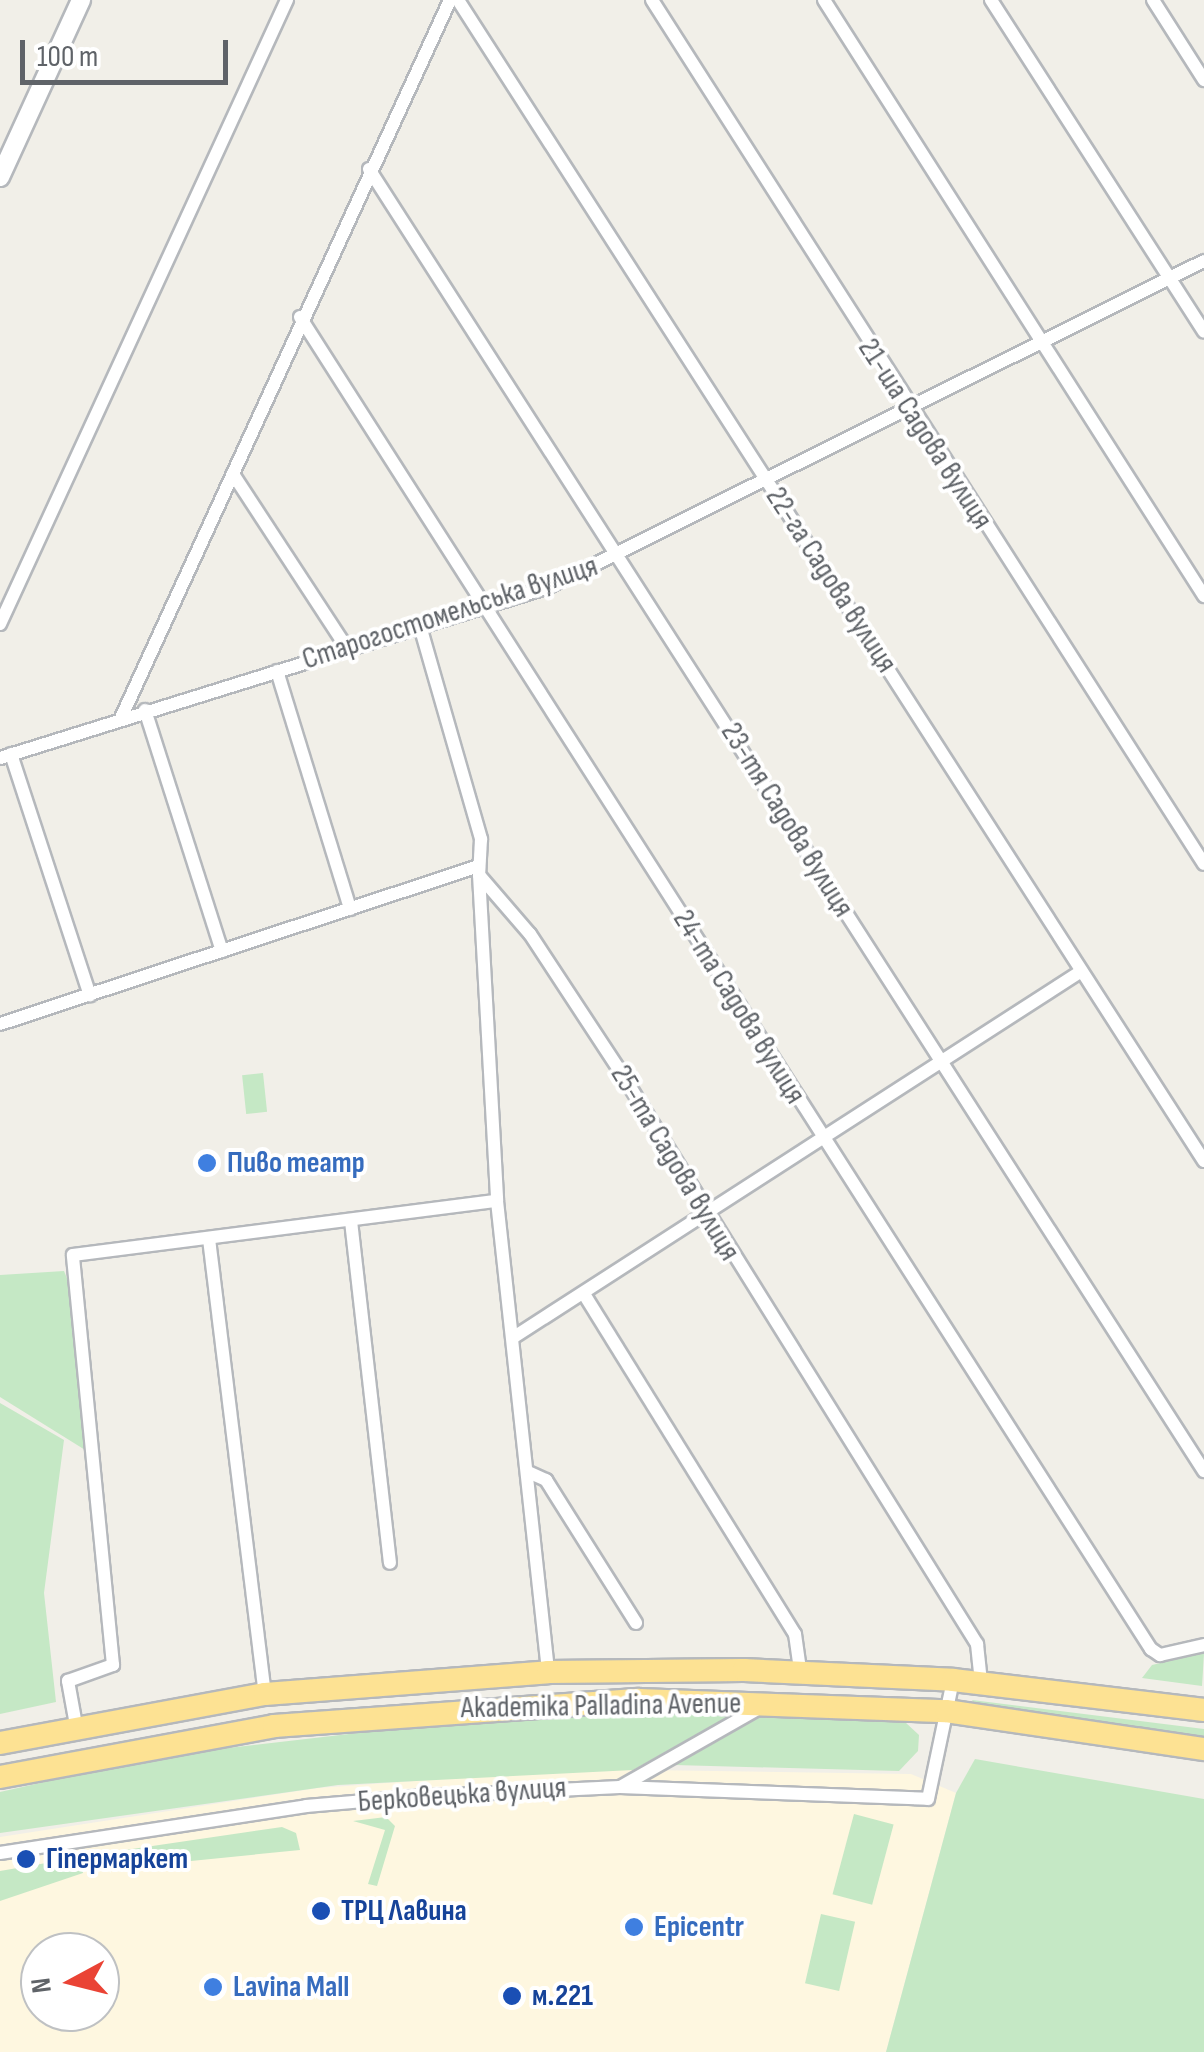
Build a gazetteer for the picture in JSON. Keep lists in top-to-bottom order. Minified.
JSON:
{"streets":{"highway":["Akademika Palladina Avenue"],"street":["21-ша Садова вулиця","22-га Садова вулиця","Старогостомельська вулиця","23-тя Садова вулиця","24-та Садова вулиця","25-та Садова вулиця","Берковецька вулиця"]},"crossings":[["21-ша Садова вулиця","Старогостомельська вулиця"],["22-га Садова вулиця","Старогостомельська вулиця"],["Старогостомельська вулиця","23-тя Садова вулиця"],["Старогостомельська вулиця","24-та Садова вулиця"],["25-та Садова вулиця","Akademika Palladina Avenue"],["Akademika Palladina Avenue","Берковецька вулиця"]],"places":["Пиво театр","Гіпермаркет","ТРЦ Лавина","Epicentr","Lavina Mall","м.221"],"scale_bar":"100 m","north":"left"}
